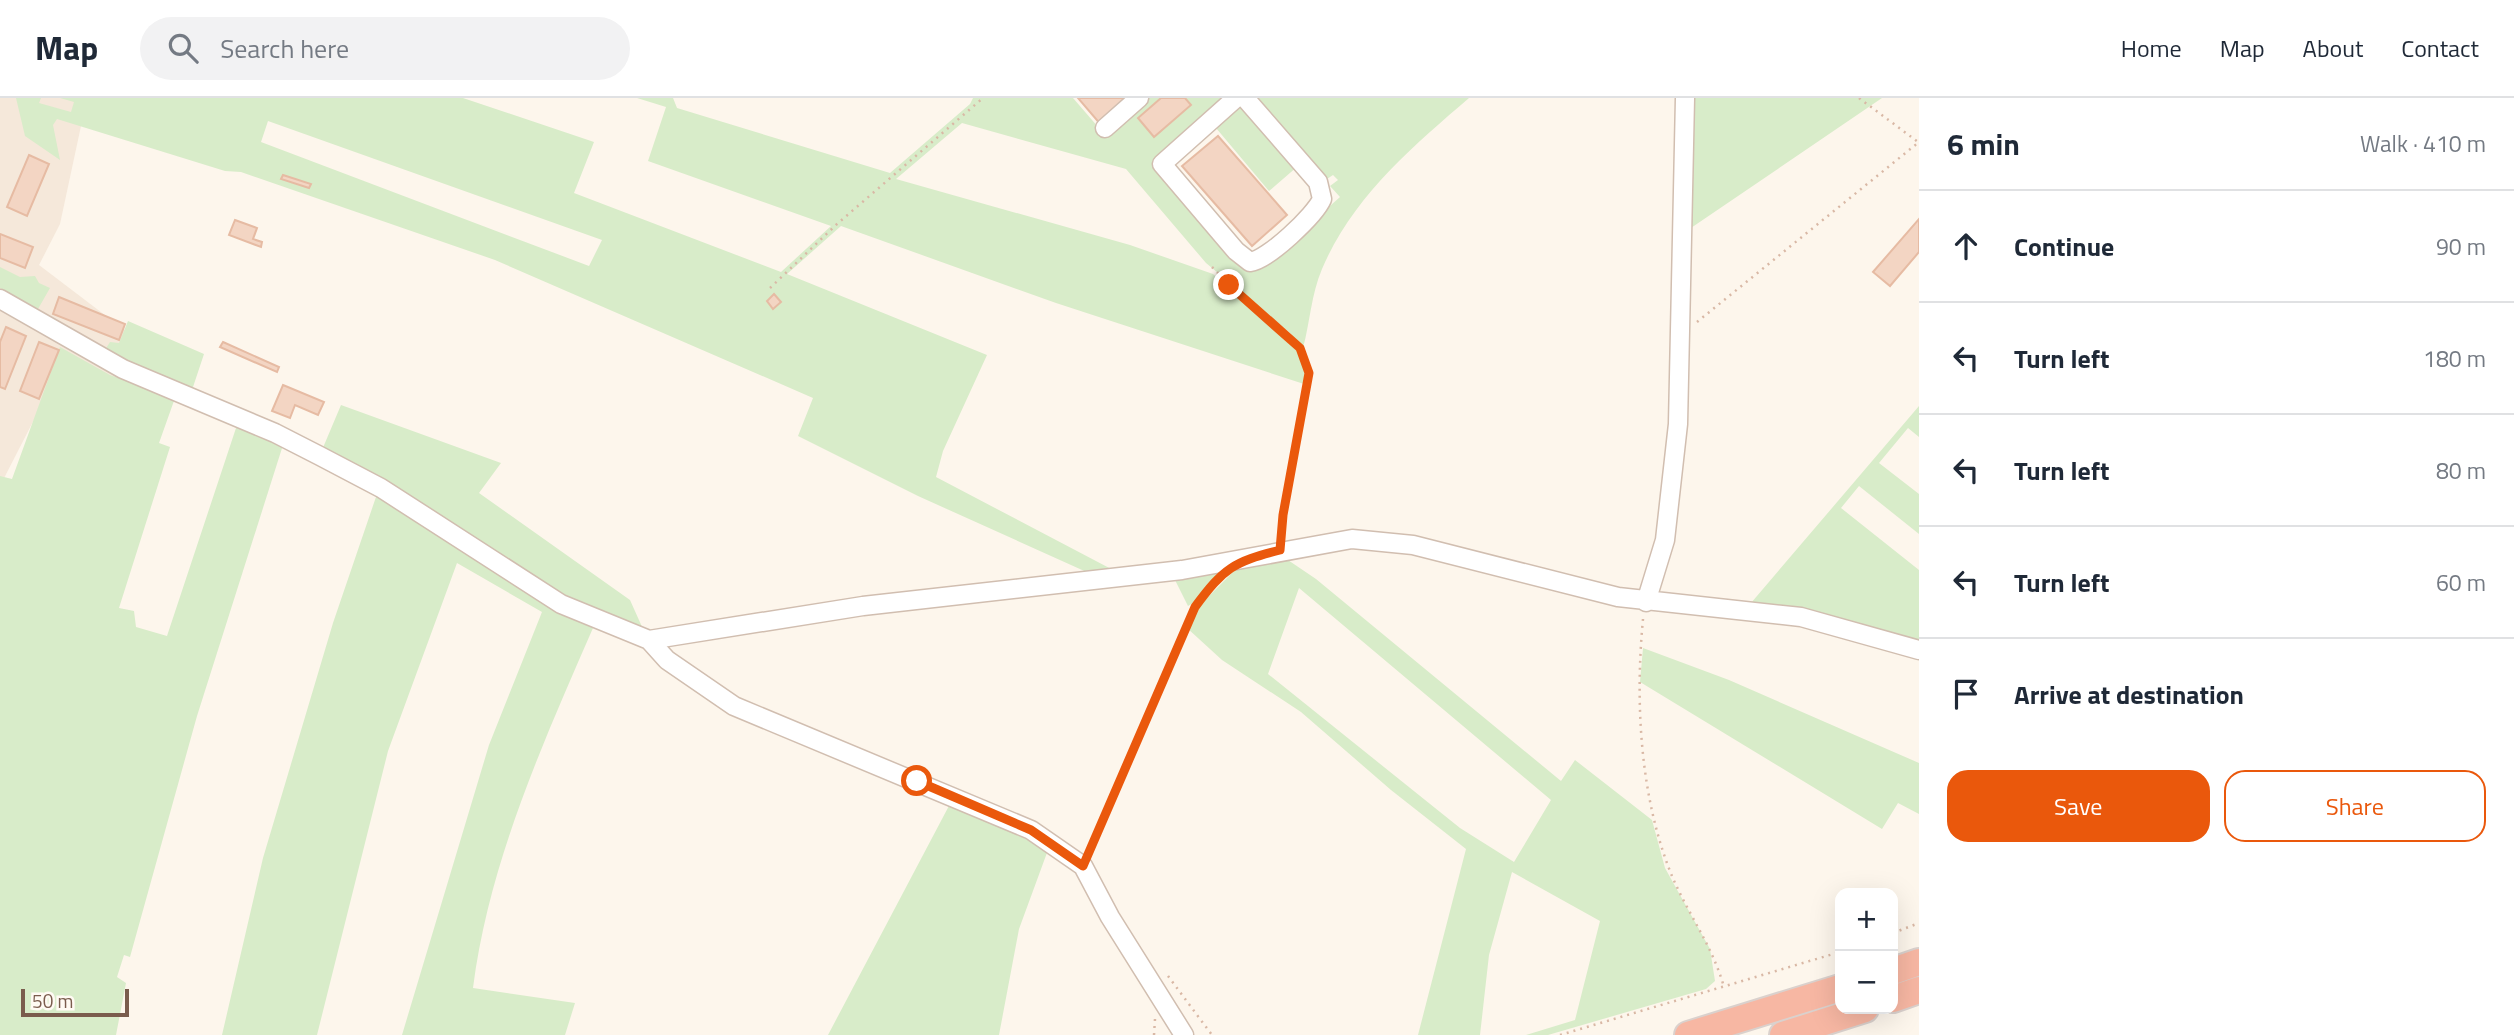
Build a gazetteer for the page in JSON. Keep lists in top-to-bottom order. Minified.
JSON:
{"scale_bar":"50 m","page":{"header":"Map","search":"Search here","nav":["Home","Map","About","Contact"],"heading":["6 min","Walk · 410 m"],"list":[["Continue","90 m"],["Turn left","180 m"],["Turn left","80 m"],["Turn left","60 m"],"Arrive at destination"],"buttons":["Save","Share"],"map_buttons":["+","−"],"scale":"50 m"}}
